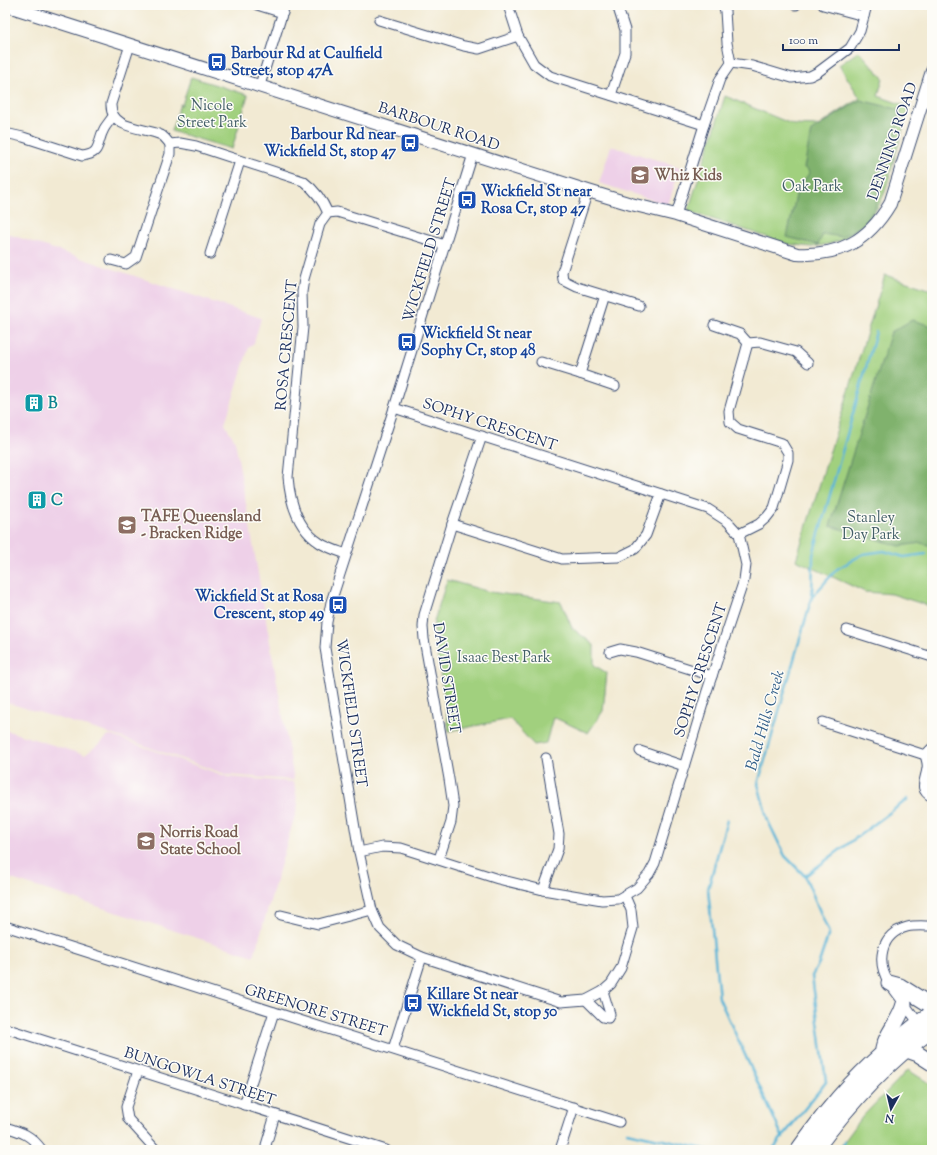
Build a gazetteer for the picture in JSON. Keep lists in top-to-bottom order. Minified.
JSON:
{"streets":{"street":["BARBOUR ROAD","DENNING ROAD","WICKFIELD STREET","ROSA CRESCENT","SOPHY CRESCENT","DAVID STREET","GREENORE STREET","BUNGOWLA STREET"]},"crossings":[["BARBOUR ROAD","DENNING ROAD"],["BARBOUR ROAD","WICKFIELD STREET"],["WICKFIELD STREET","ROSA CRESCENT"],["WICKFIELD STREET","SOPHY CRESCENT"],["SOPHY CRESCENT","DAVID STREET"]],"water":["Bald Hills Creek"],"parks":["Nicole Street Park","Oak Park","Stanley Day Park","Isaac Best Park"],"places":{"bus stop":["Barbour Rd at Caulfield Street, stop 47A","Barbour Rd near Wickfield St, stop 47","Wickfield St near Rosa Cr, stop 47","Wickfield St near Sophy Cr, stop 48","Wickfield St at Rosa Crescent, stop 49","Killare St near Wickfield St, stop 50"],"school or university":["Whiz Kids","TAFE Queensland - Bracken Ridge","Norris Road State School"],"building":["B","C"]},"scale_bar":"100 m","north":"bottom"}
